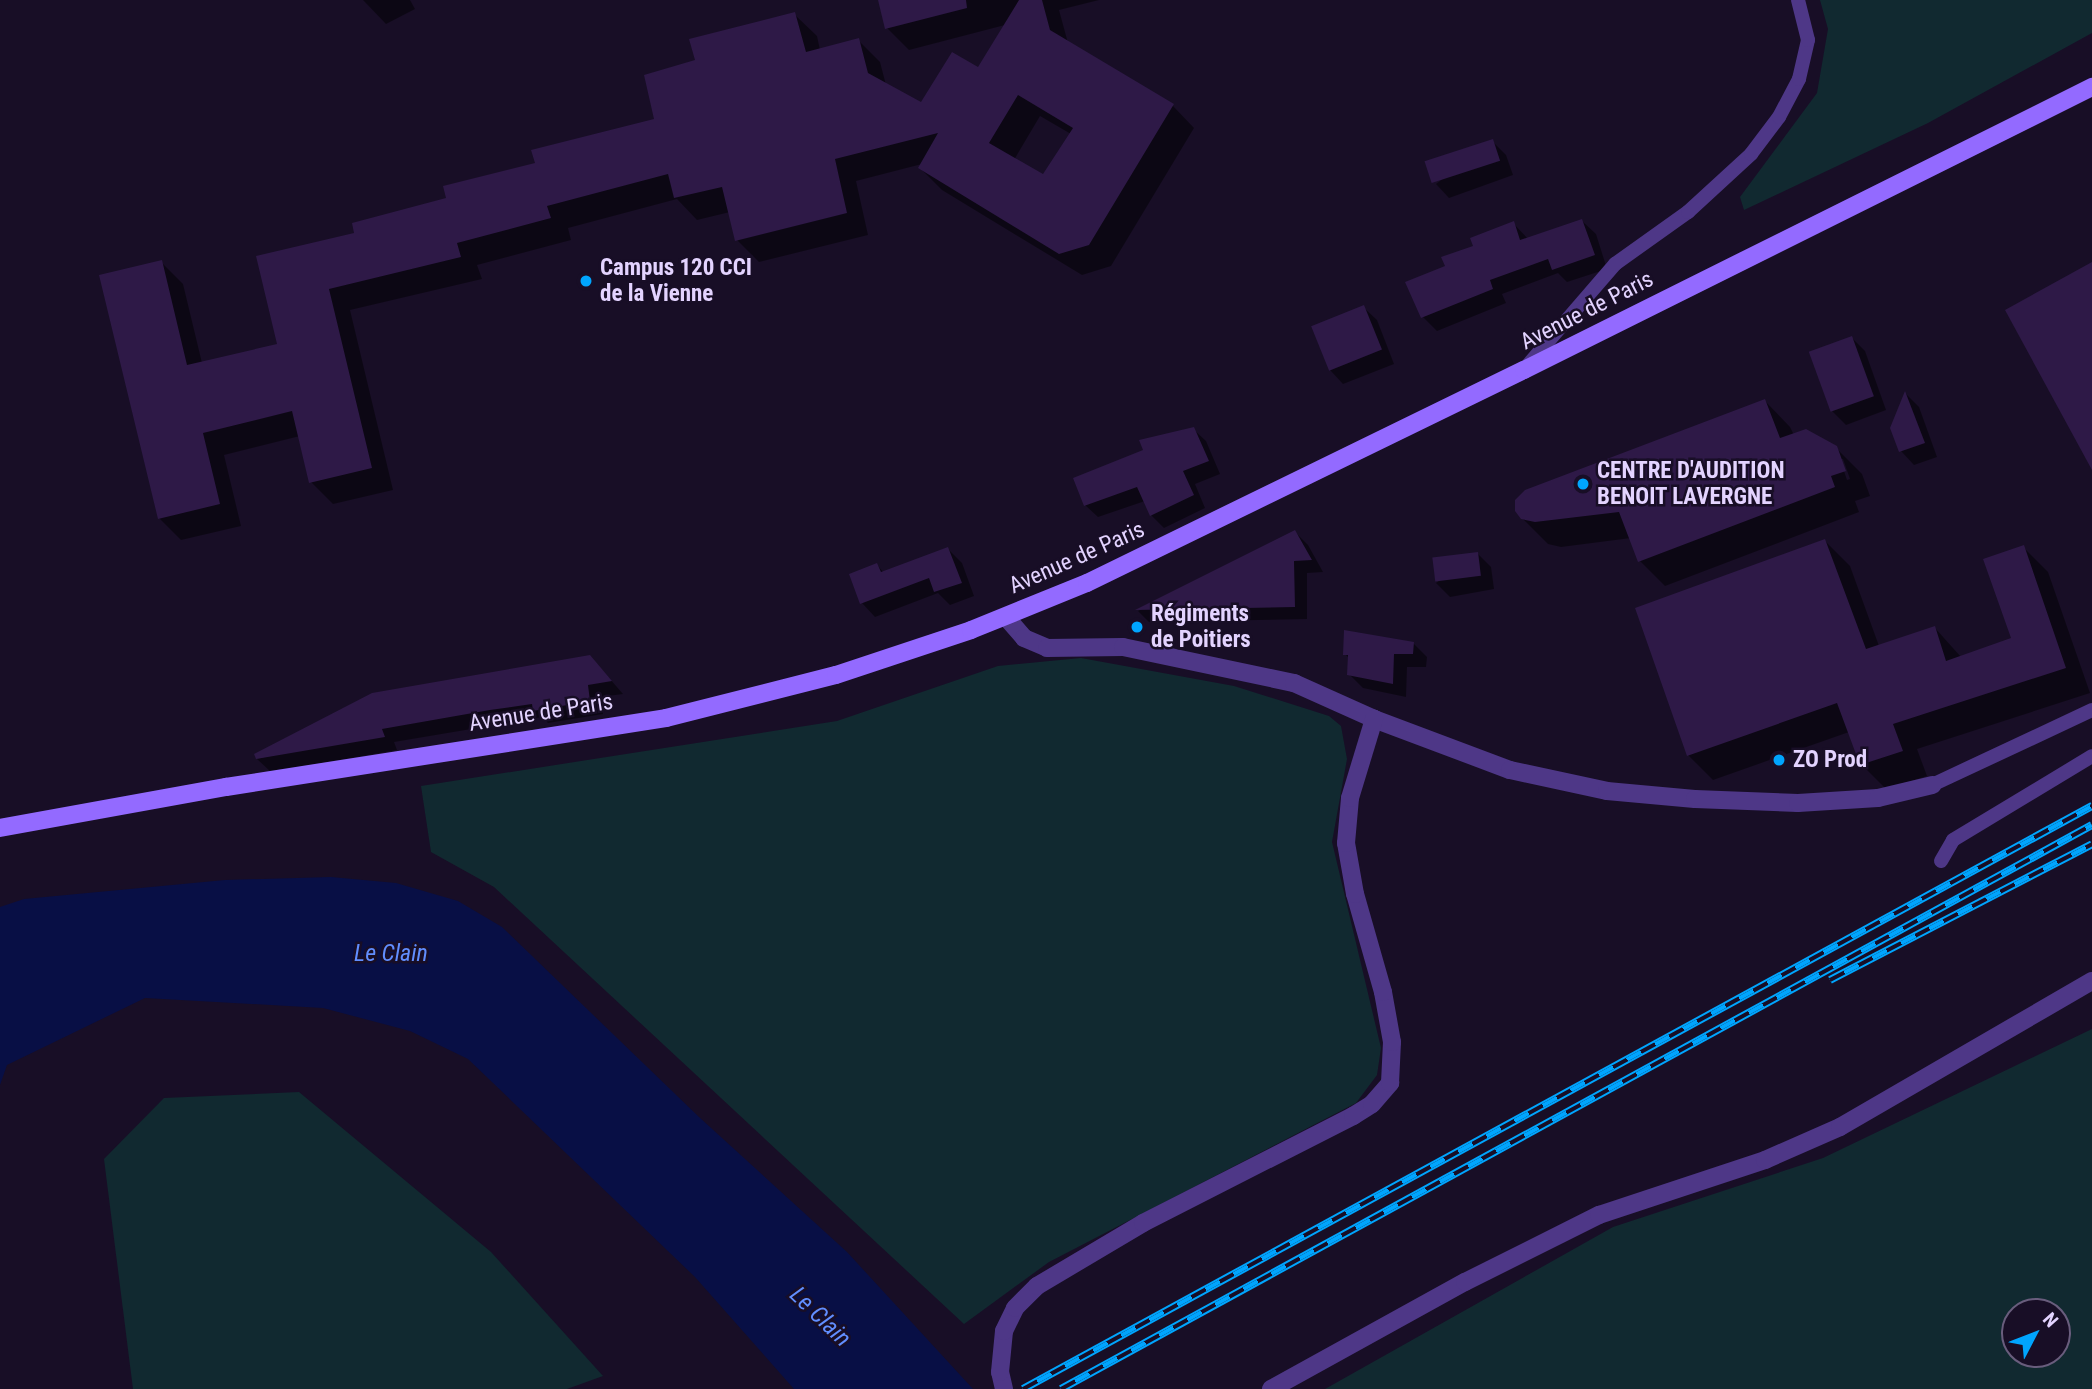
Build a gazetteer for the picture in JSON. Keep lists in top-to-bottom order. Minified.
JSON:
{"streets":{"main road":["Avenue de Paris"]},"water":["Le Clain"],"places":["Campus 120 CCI de la Vienne","CENTRE D'AUDITION BENOIT LAVERGNE","Régiments de Poitiers","ZO Prod"],"north":"top right"}
